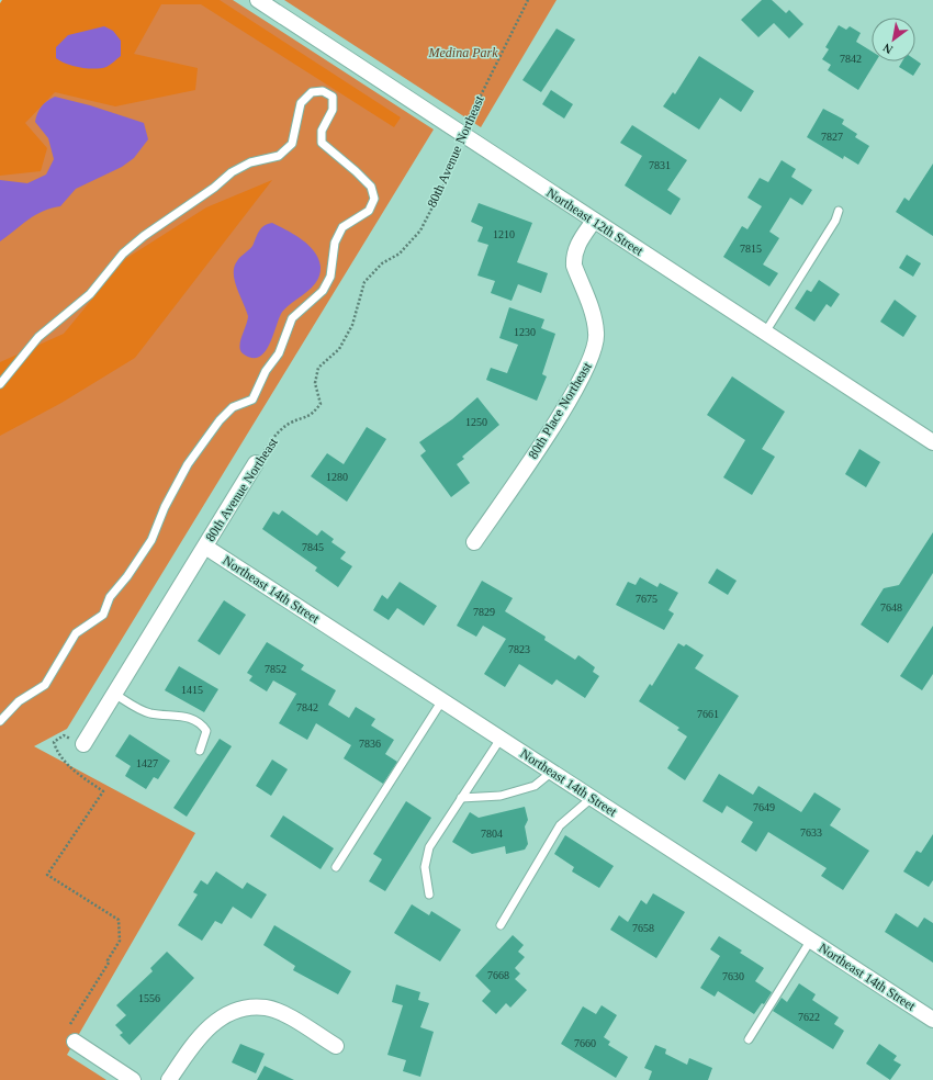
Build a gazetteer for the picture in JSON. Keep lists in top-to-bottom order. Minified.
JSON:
{"streets":{"street":["80th Avenue Northeast","Northeast 12th Street","80th Place Northeast","Northeast 14th Street"]},"crossings":[["80th Avenue Northeast","Northeast 12th Street"],["80th Avenue Northeast","Northeast 14th Street"],["Northeast 12th Street","80th Place Northeast"]],"parks":["Medina Park"],"house_numbers":["7842","7827","7831","1210","7815","1230","1250","1280","7845","7675","7648","7829","7823","7852","1415","7842","7661","7836","1427","7649","7633","7804","7658","7668","7630","1556","7622","7660"],"north":"bottom left"}
